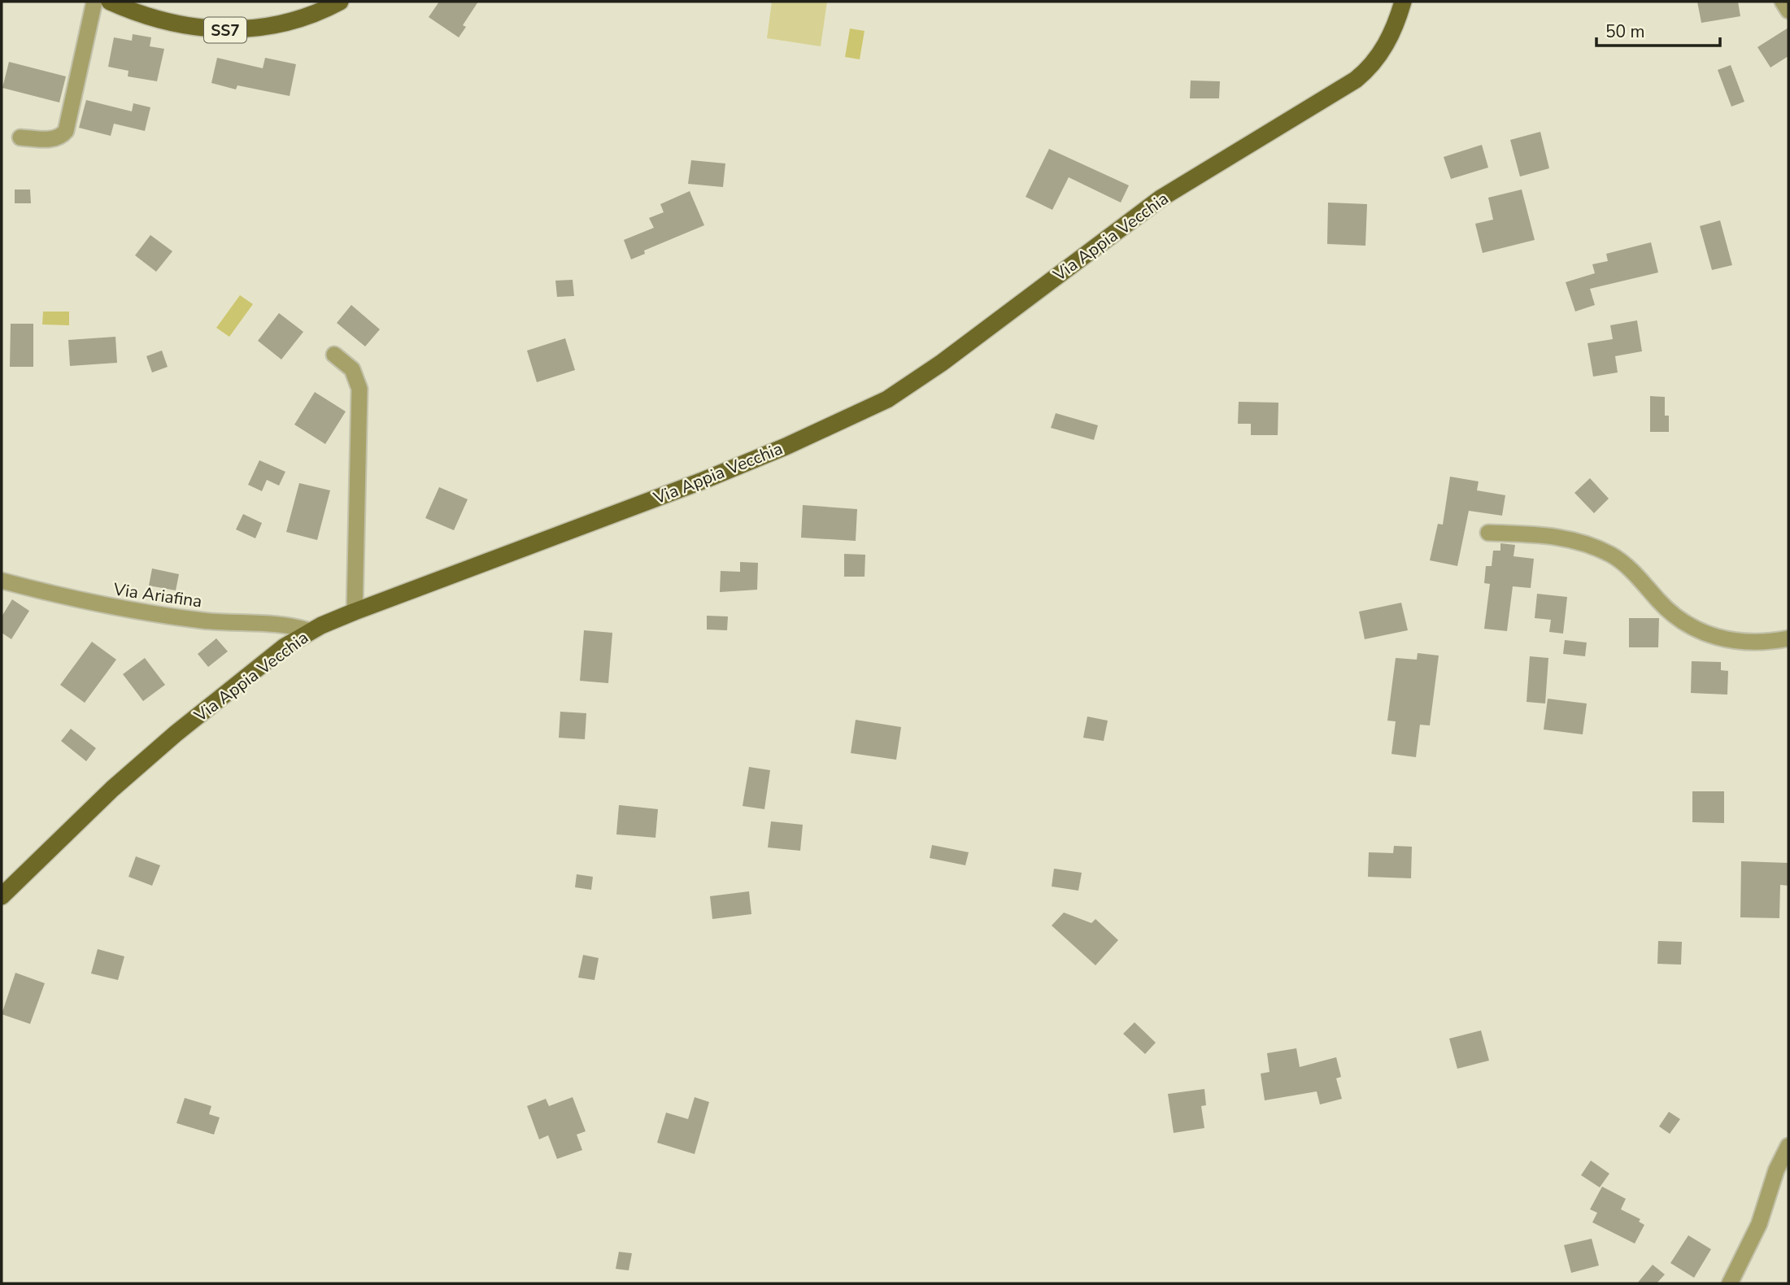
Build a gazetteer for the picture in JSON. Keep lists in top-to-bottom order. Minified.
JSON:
{"streets":{"main road":["SS7","Via Appia Vecchia"],"street":["Via Ariafina"]},"crossings":[["Via Appia Vecchia","Via Ariafina"]],"scale_bar":"50 m"}
